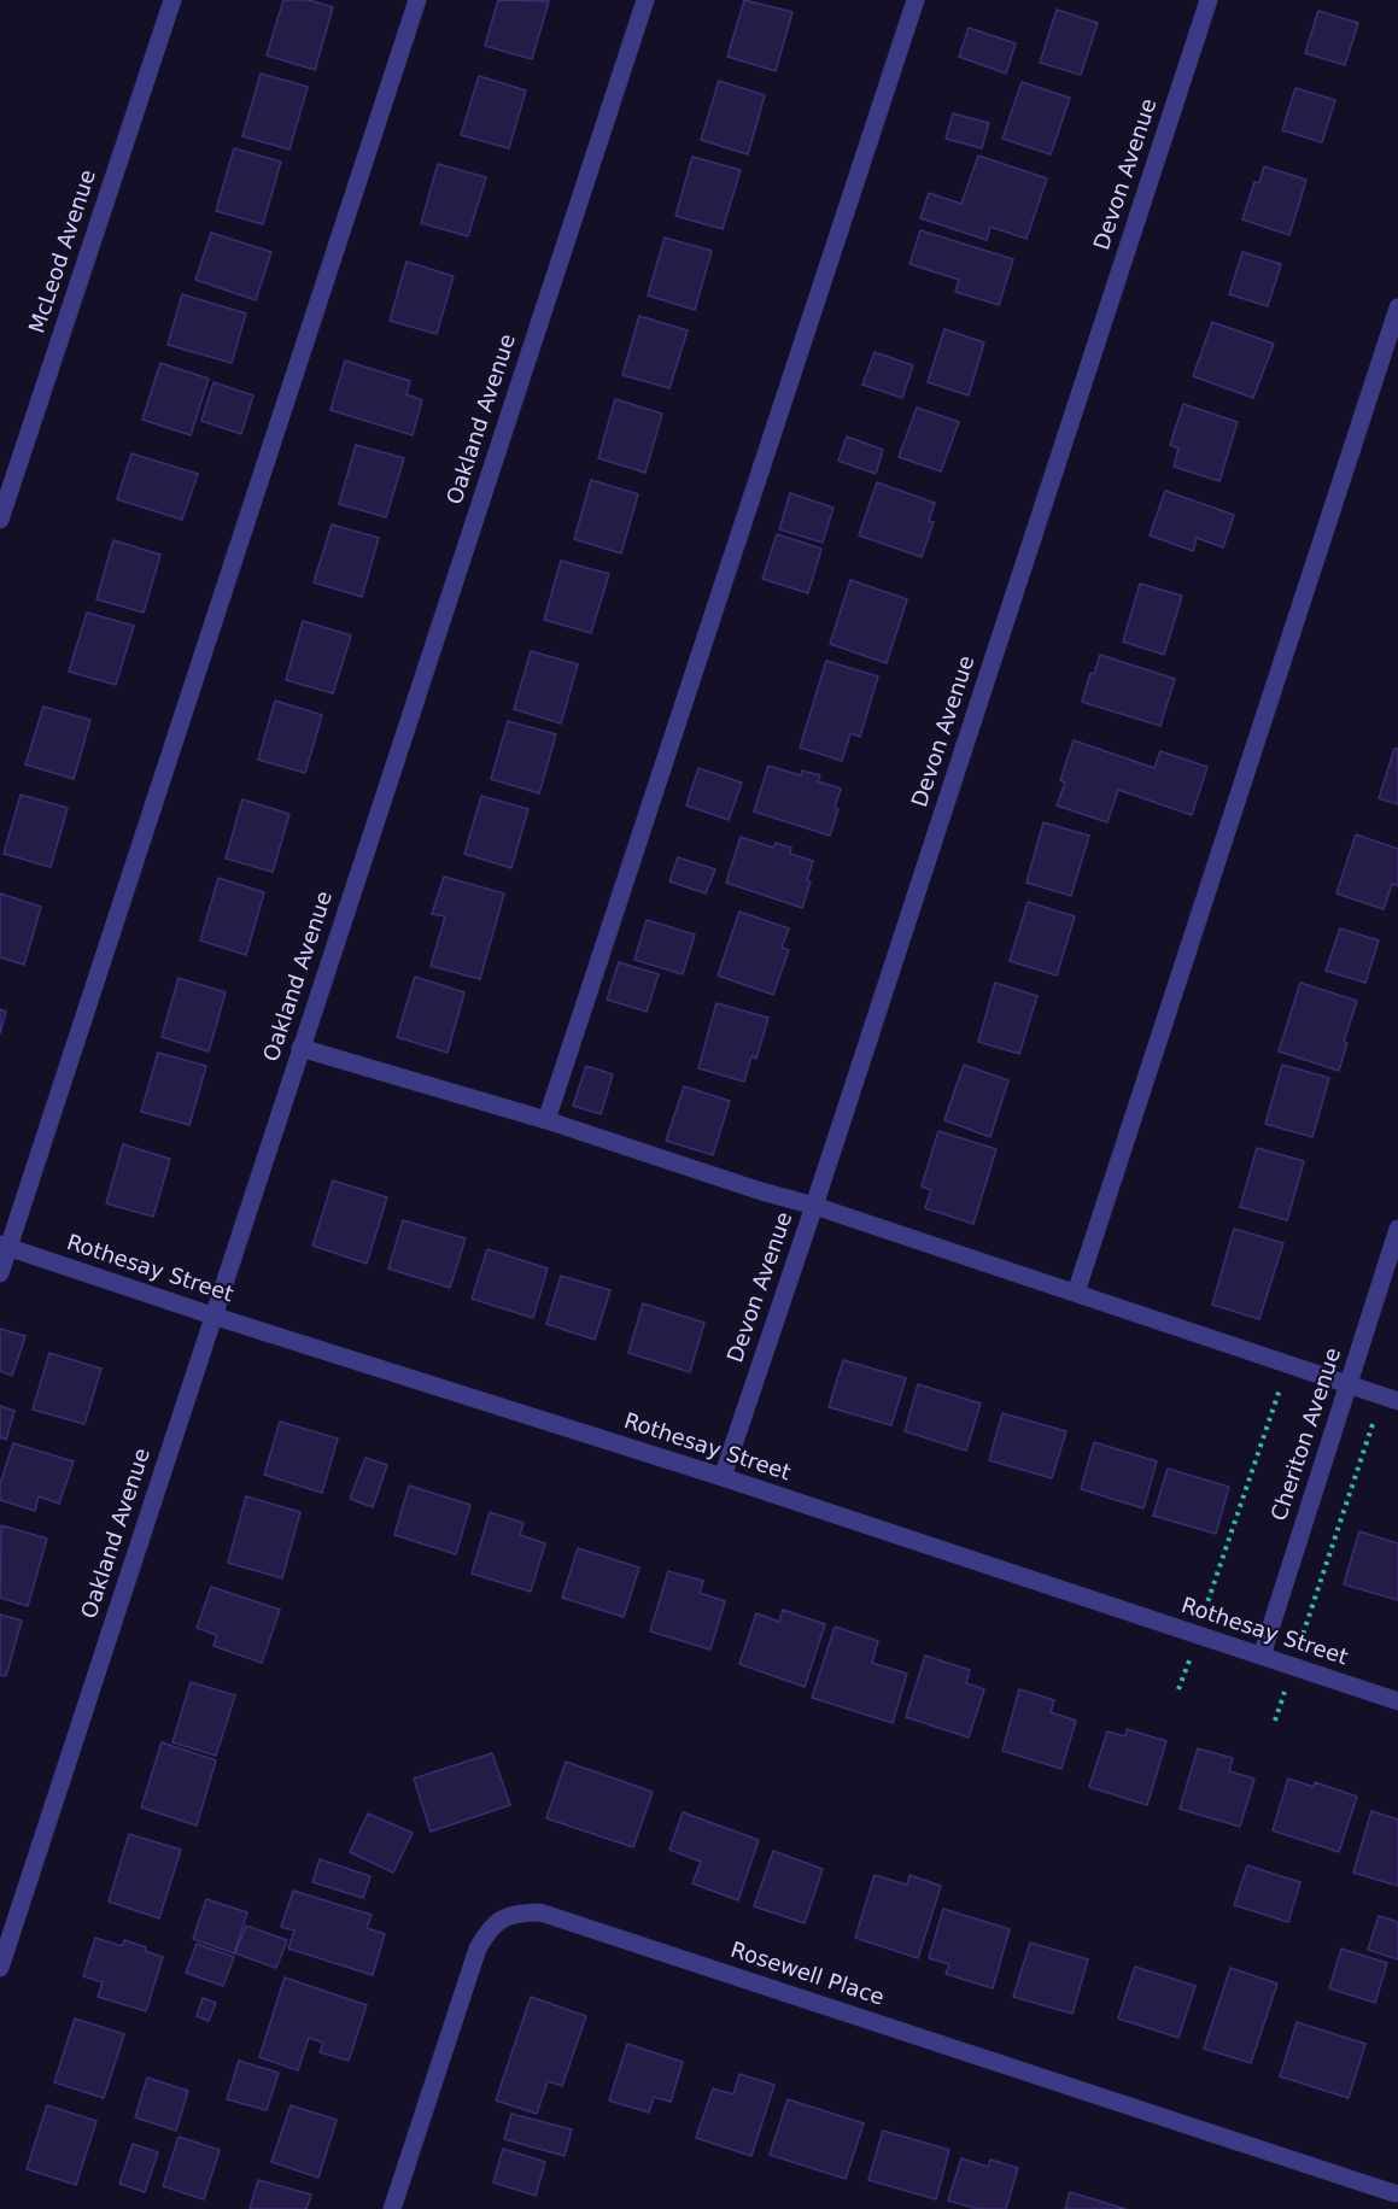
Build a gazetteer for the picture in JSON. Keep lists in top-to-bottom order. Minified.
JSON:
{"streets":{"street":["Devon Avenue","McLeod Avenue","Oakland Avenue","Rothesay Street","Cheriton Avenue","Rosewell Place"]},"crossings":[["Devon Avenue","Rothesay Street"],["Oakland Avenue","Rothesay Street"],["Rothesay Street","Cheriton Avenue"]]}
